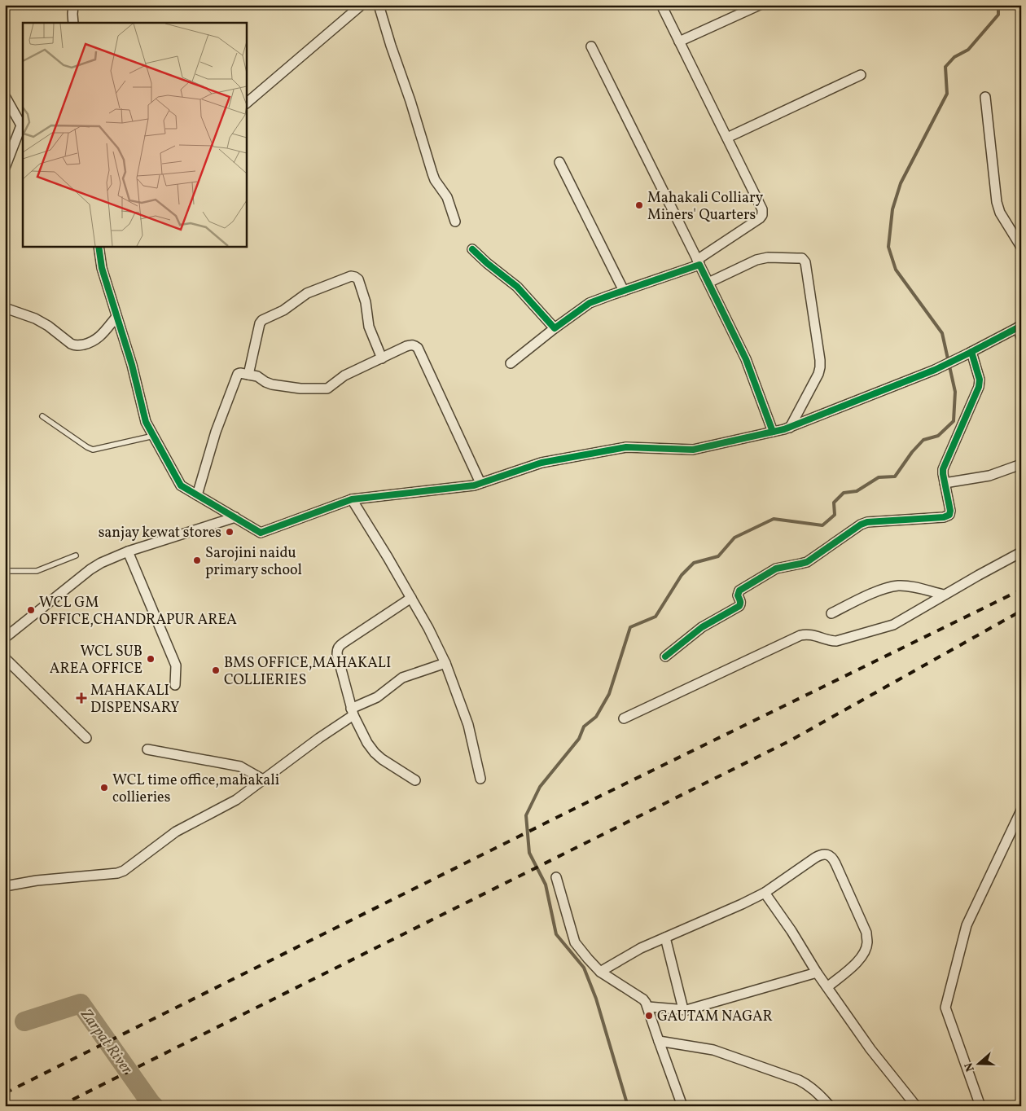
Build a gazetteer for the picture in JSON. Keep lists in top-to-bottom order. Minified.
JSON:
{"water":["Zarpat River"],"places":{"other":["Mahakali Colliary Miners' Quarters","sanjay kewat stores","Sarojini naidu primary school","WCL GM OFFICE,CHANDRAPUR AREA","WCL SUB AREA OFFICE","BMS OFFICE,MAHAKALI COLLIERIES","WCL time office,mahakali collieries","GAUTAM NAGAR"],"health":["MAHAKALI DISPENSARY"]},"north":"left"}
